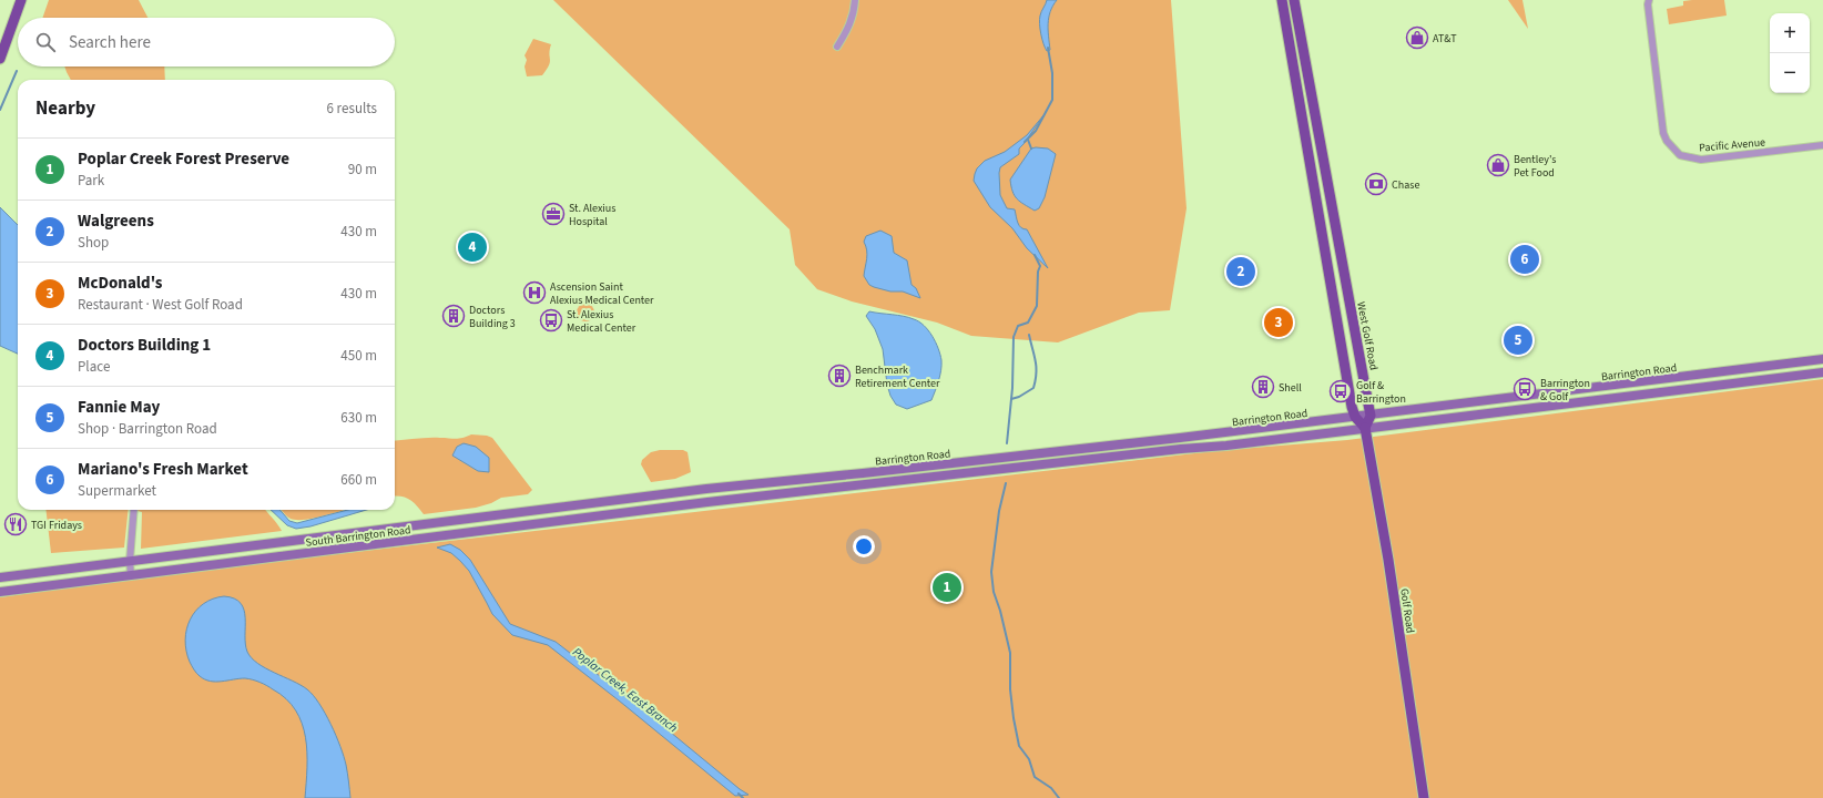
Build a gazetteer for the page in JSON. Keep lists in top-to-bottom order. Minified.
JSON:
{"streets":{"main road":["West Golf Road","Barrington Road","South Barrington Road","Golf Road"],"street":["Pacific Avenue"]},"crossings":[["West Golf Road","Barrington Road"],["Barrington Road","South Barrington Road"],["Barrington Road","Golf Road"]],"water":["Poplar Creek, East Branch"],"places":{"shop":["AT&T","Bentley's Pet Food"],"bank":["Chase"],"office":["St. Alexius Hospital"],"hospital":["Ascension Saint Alexius Medical Center"],"building":["Doctors Building 3","Benchmark Retirement Center","Shell"],"bus stop":["St. Alexius Medical Center","Barrington & Golf","Golf & Barrington"],"restaurant":["TGI Fridays"]},"page":{"map_buttons":["+","−"],"search":"Search here","heading":["Nearby","6 results"],"list":[{"mark":"1","name":"Poplar Creek Forest Preserve","note":"Park","value":"90 m"},{"mark":"2","name":"Walgreens","note":"Shop","value":"430 m"},{"mark":"3","name":"McDonald's","note":"Restaurant · West Golf Road","value":"430 m"},{"mark":"4","name":"Doctors Building 1","note":"Place","value":"450 m"},{"mark":"5","name":"Fannie May","note":"Shop · Barrington Road","value":"630 m"},{"mark":"6","name":"Mariano's Fresh Market","note":"Supermarket","value":"660 m"}],"pins":["4","6","2","3","5","1"]}}
